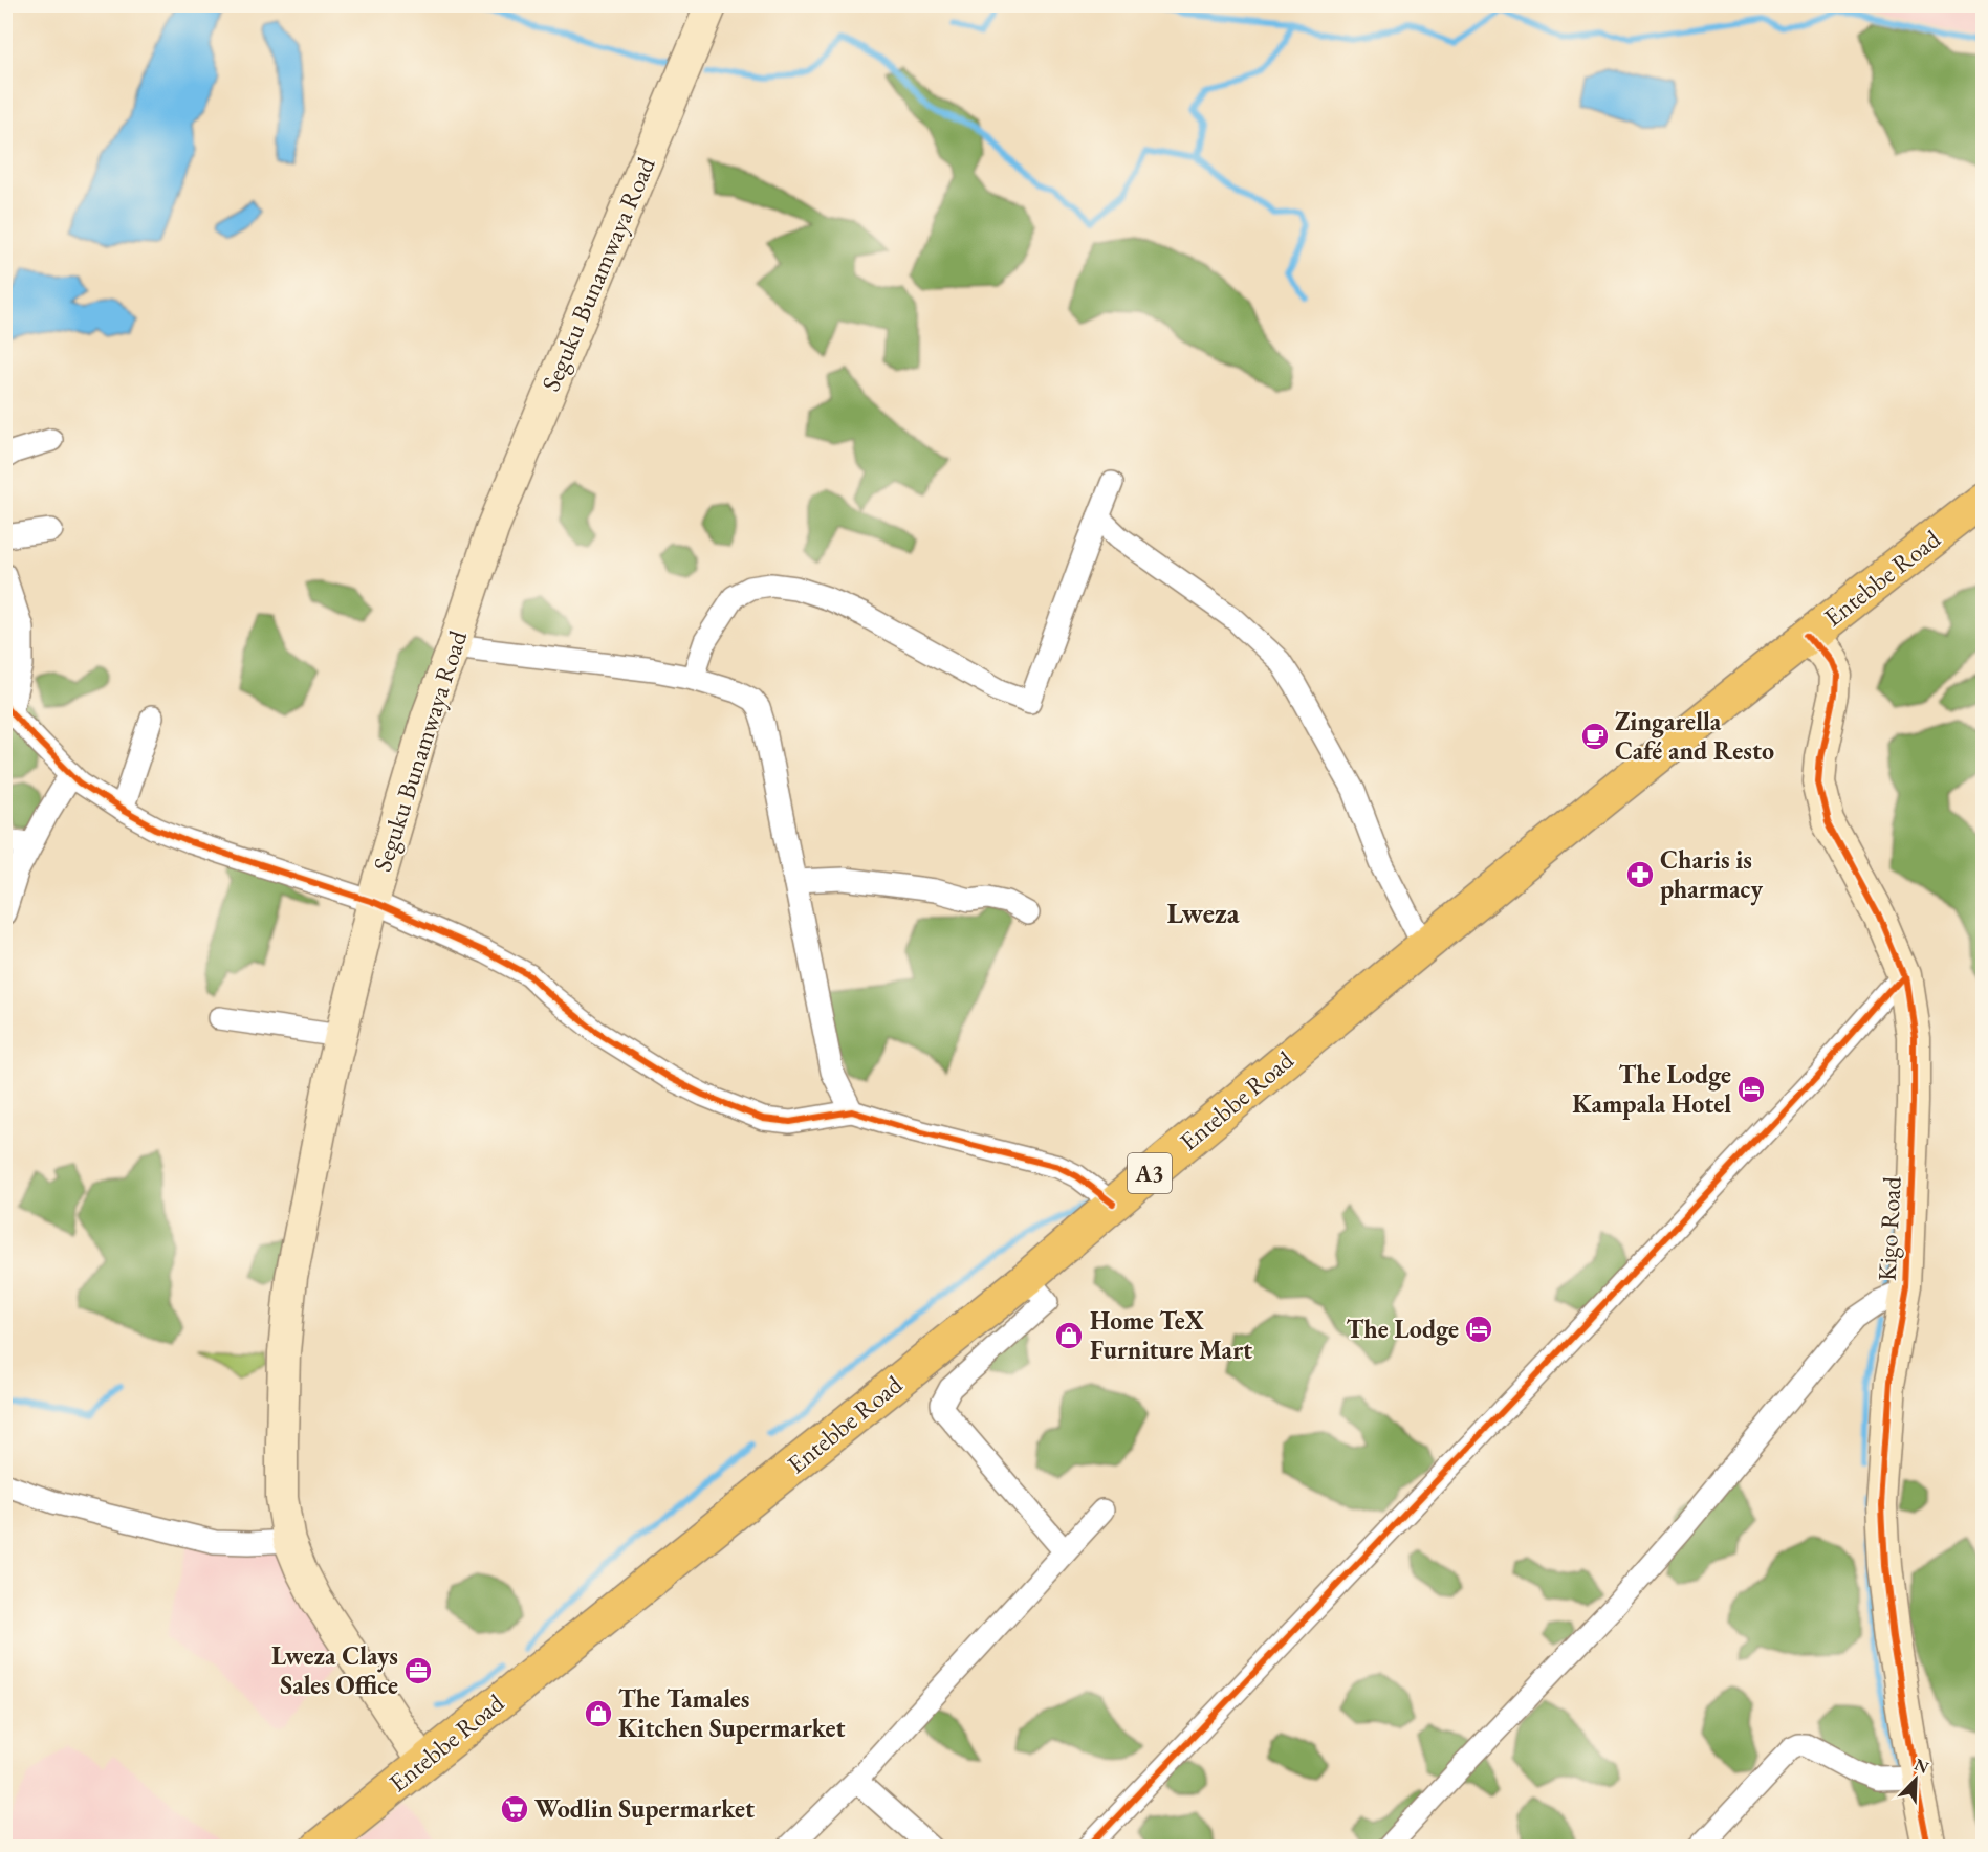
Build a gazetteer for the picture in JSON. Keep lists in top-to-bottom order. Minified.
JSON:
{"streets":{"main road":["Seguku Bunamwaya Road","Entebbe Road","A3","Kigo Road"]},"crossings":[["Seguku Bunamwaya Road","Entebbe Road"],["Entebbe Road","Kigo Road"]],"districts":["Lweza"],"places":{"cafe":["Zingarella Café and Resto"],"pharmacy":["Charis is pharmacy"],"hotel":["The Lodge Kampala Hotel","The Lodge"],"shop":["Home TeX Furniture Mart","The Tamales Kitchen Supermarket"],"office":["Lweza Clays Sales Office"],"supermarket":["Wodlin Supermarket"]},"north":"top right"}
